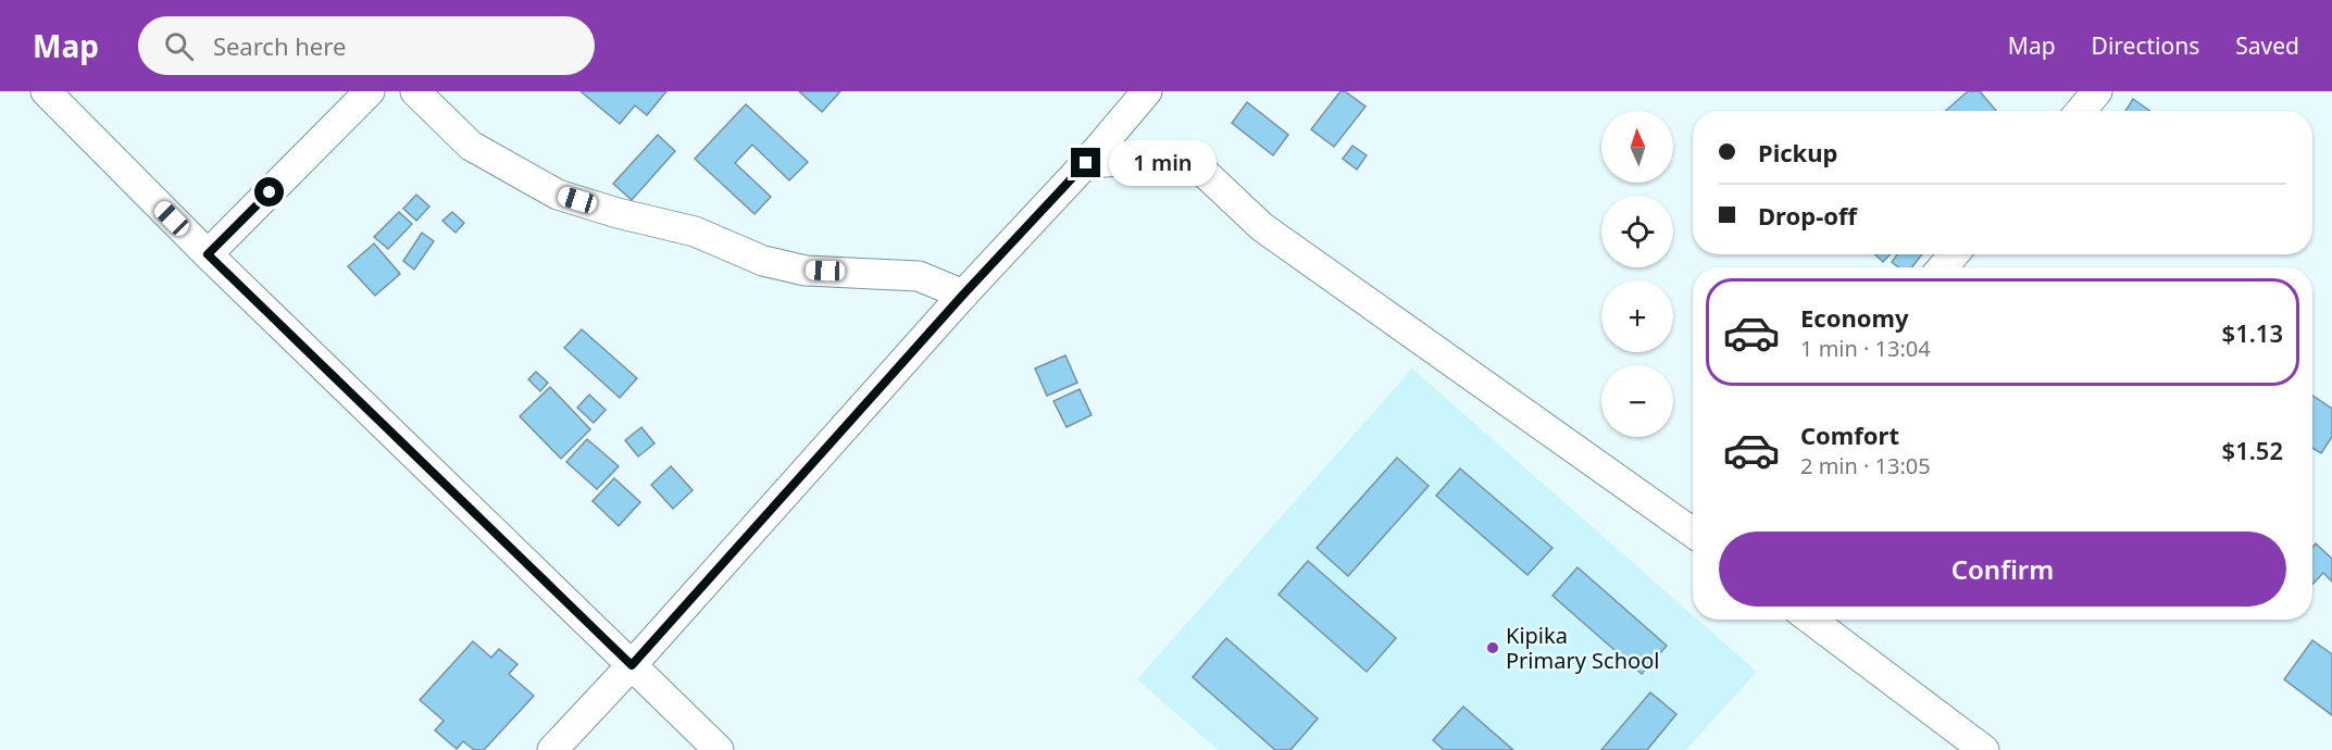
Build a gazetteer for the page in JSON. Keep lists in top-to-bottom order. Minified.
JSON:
{"places":["Kipika Primary School"],"north":"top","page":{"header":"Map","search":"Search here","nav":["Map","Directions","Saved"],"map_buttons":["+","−"],"banner":["Pickup","Drop-off"],"bubble":"1 min","list":[{"name":"Economy","note":"1 min · 13:04","value":"$1.13"},{"name":"Comfort","note":"2 min · 13:05","value":"$1.52"}],"buttons":"Confirm"}}
